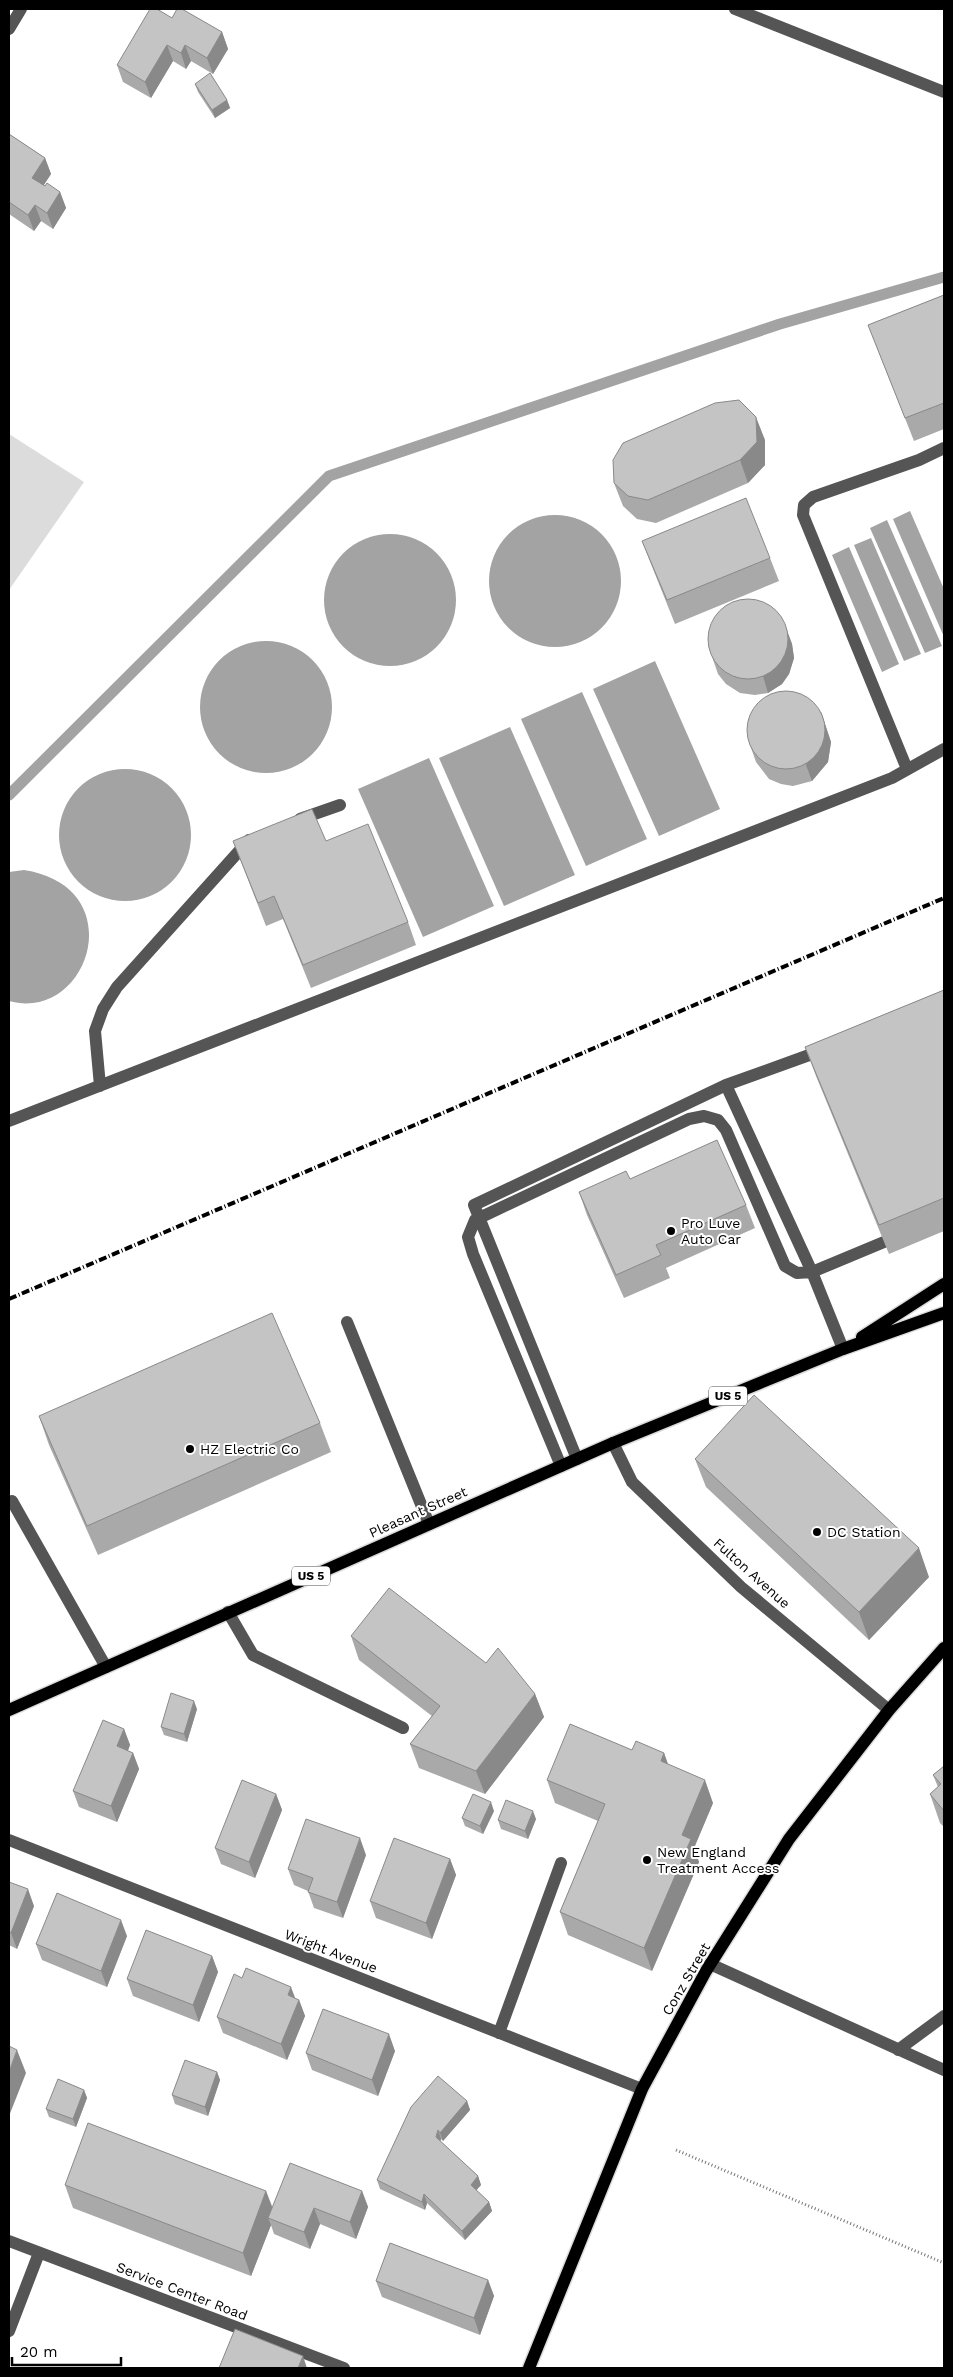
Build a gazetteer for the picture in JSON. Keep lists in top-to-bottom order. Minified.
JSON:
{"streets":{"main road":["US 5","Pleasant Street","Conz Street"],"street":["Fulton Avenue","Wright Avenue","Service Center Road"]},"crossings":[["Pleasant Street","Fulton Avenue"],["Fulton Avenue","Conz Street"],["Wright Avenue","Conz Street"]],"places":["Pro Luve Auto Car","HZ Electric Co","DC Station","New England Treatment Access"],"scale_bar":"20 m"}
